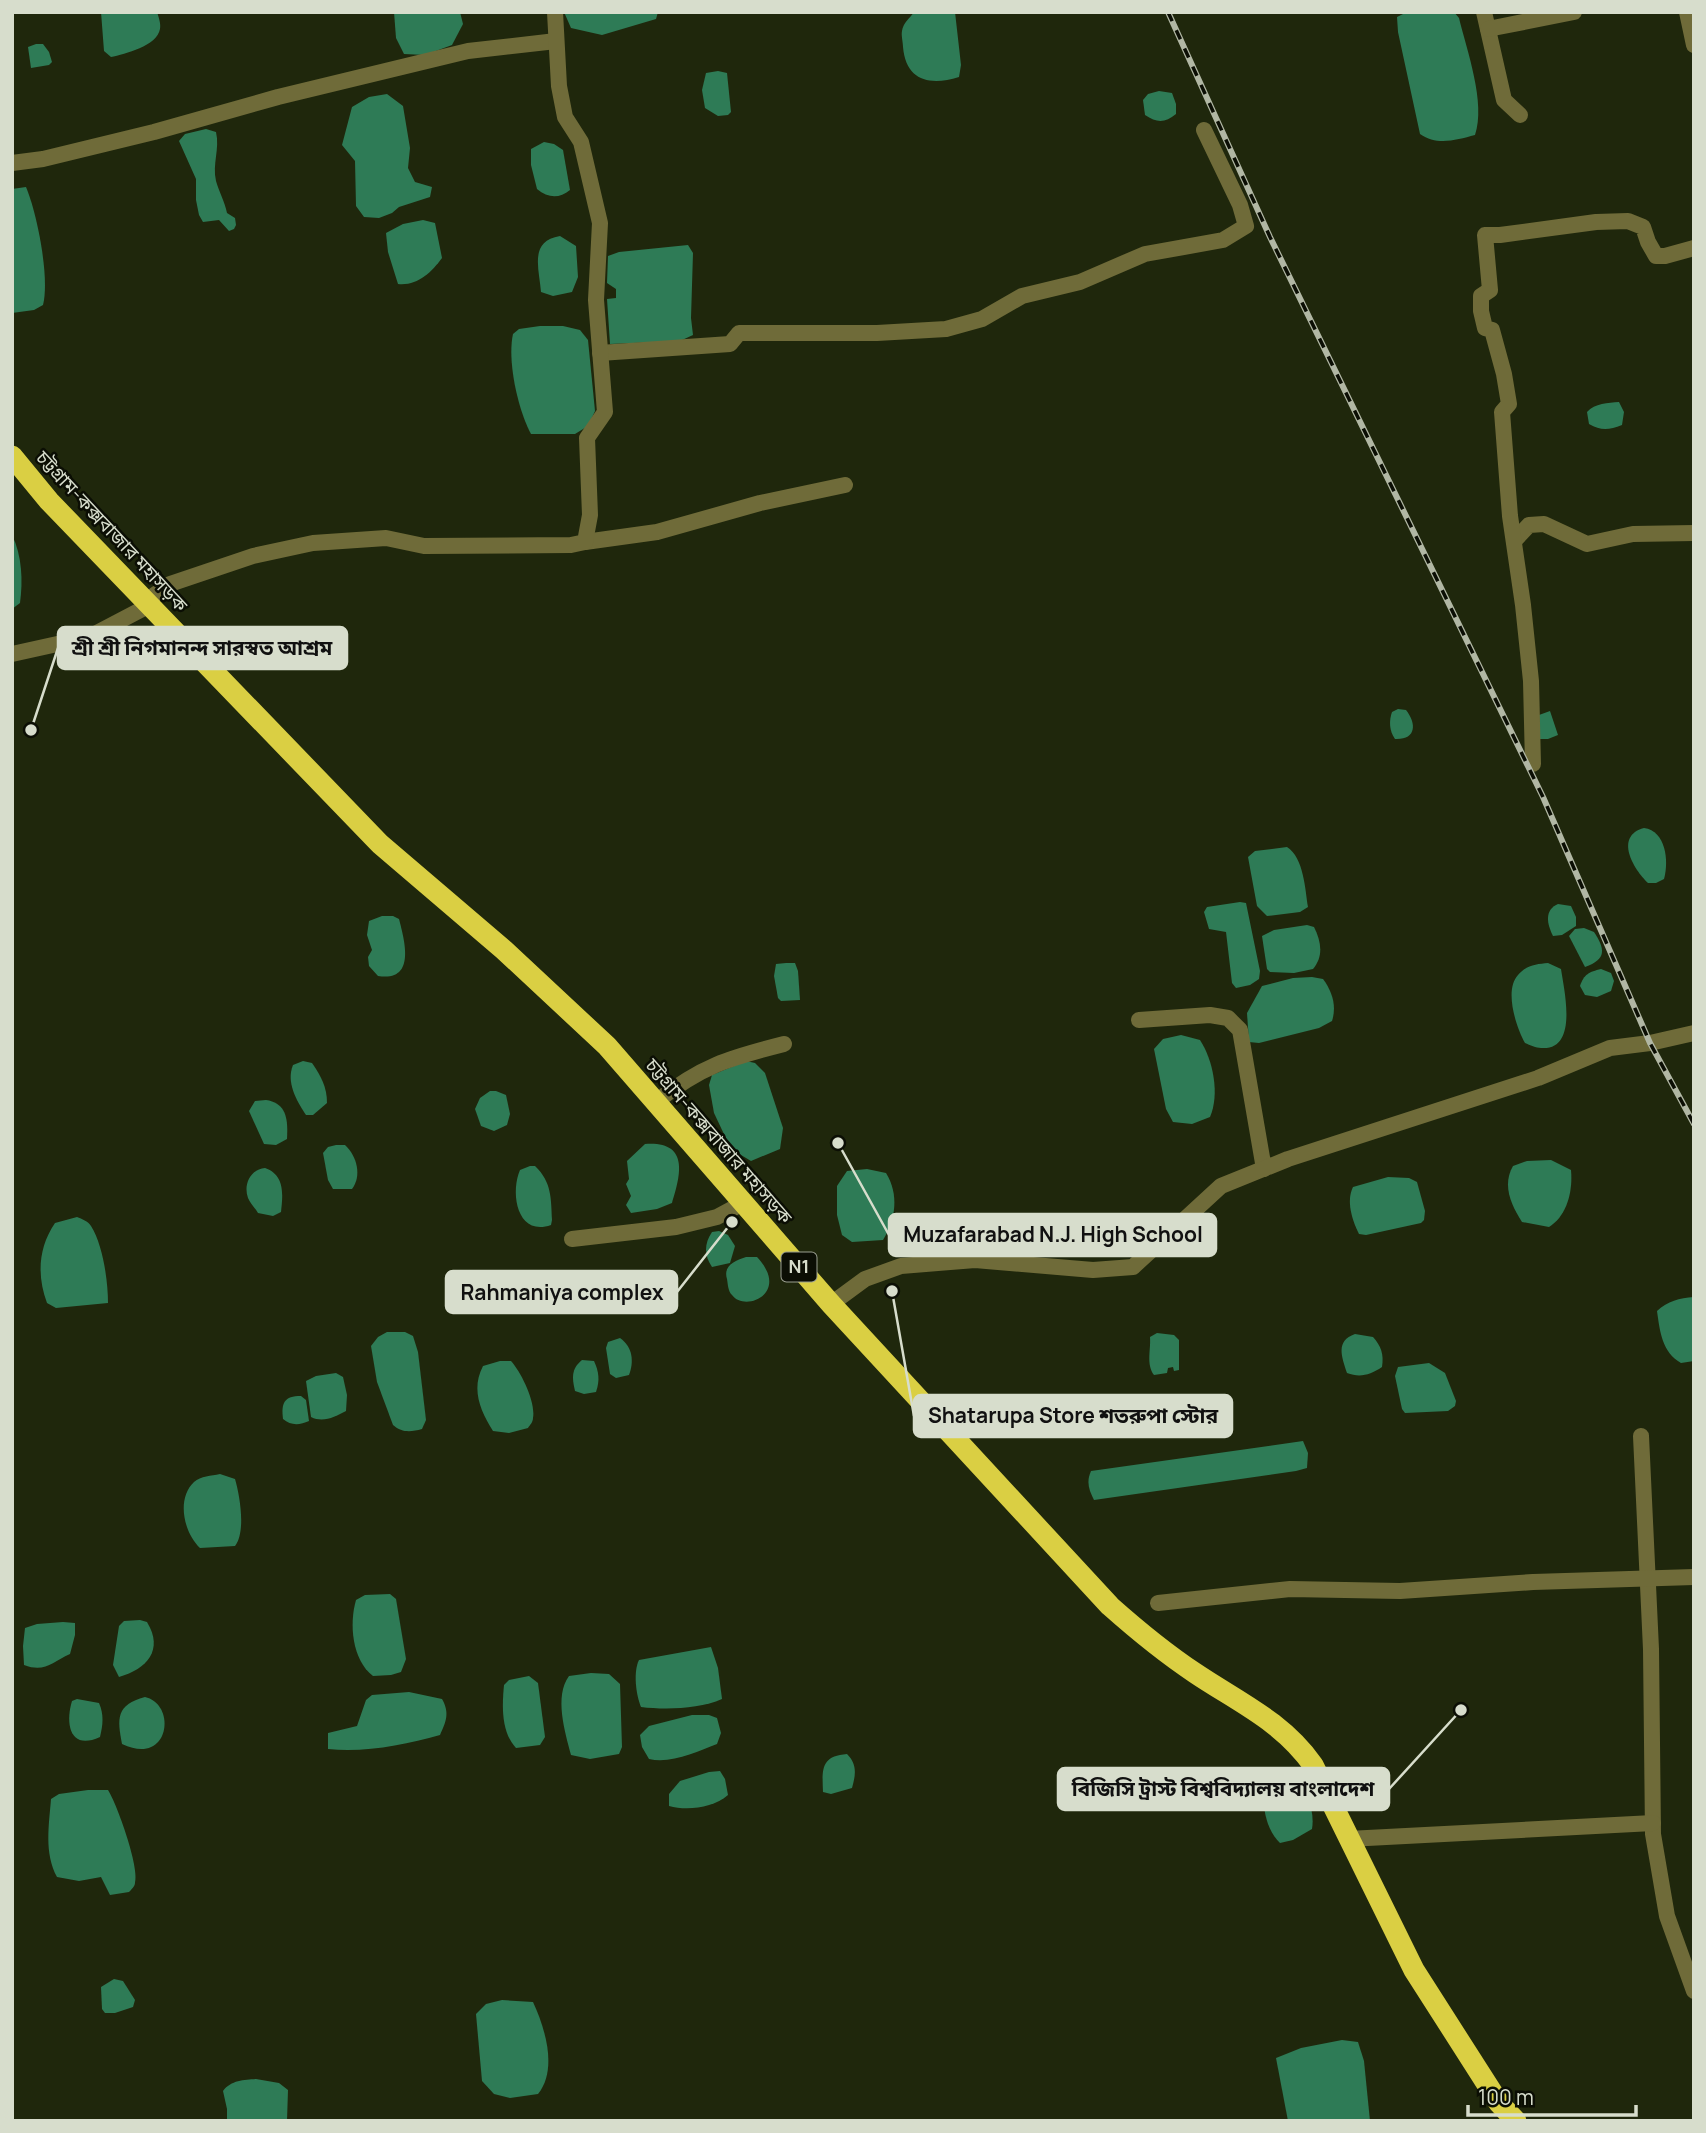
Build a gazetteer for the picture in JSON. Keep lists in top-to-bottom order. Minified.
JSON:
{"streets":{"highway":["চট্টগ্রাম-কক্সবাজার মহাসড়ক","N1"]},"places":["শ্রী শ্রী নিগমানন্দ সারস্বত আশ্রম","Muzafarabad N.J. High School","Rahmaniya complex","Shatarupa Store শতরুপা স্টোর","বিজিসি ট্রাস্ট বিশ্ববিদ্যালয় বাংলাদেশ"],"scale_bar":"100 m"}
